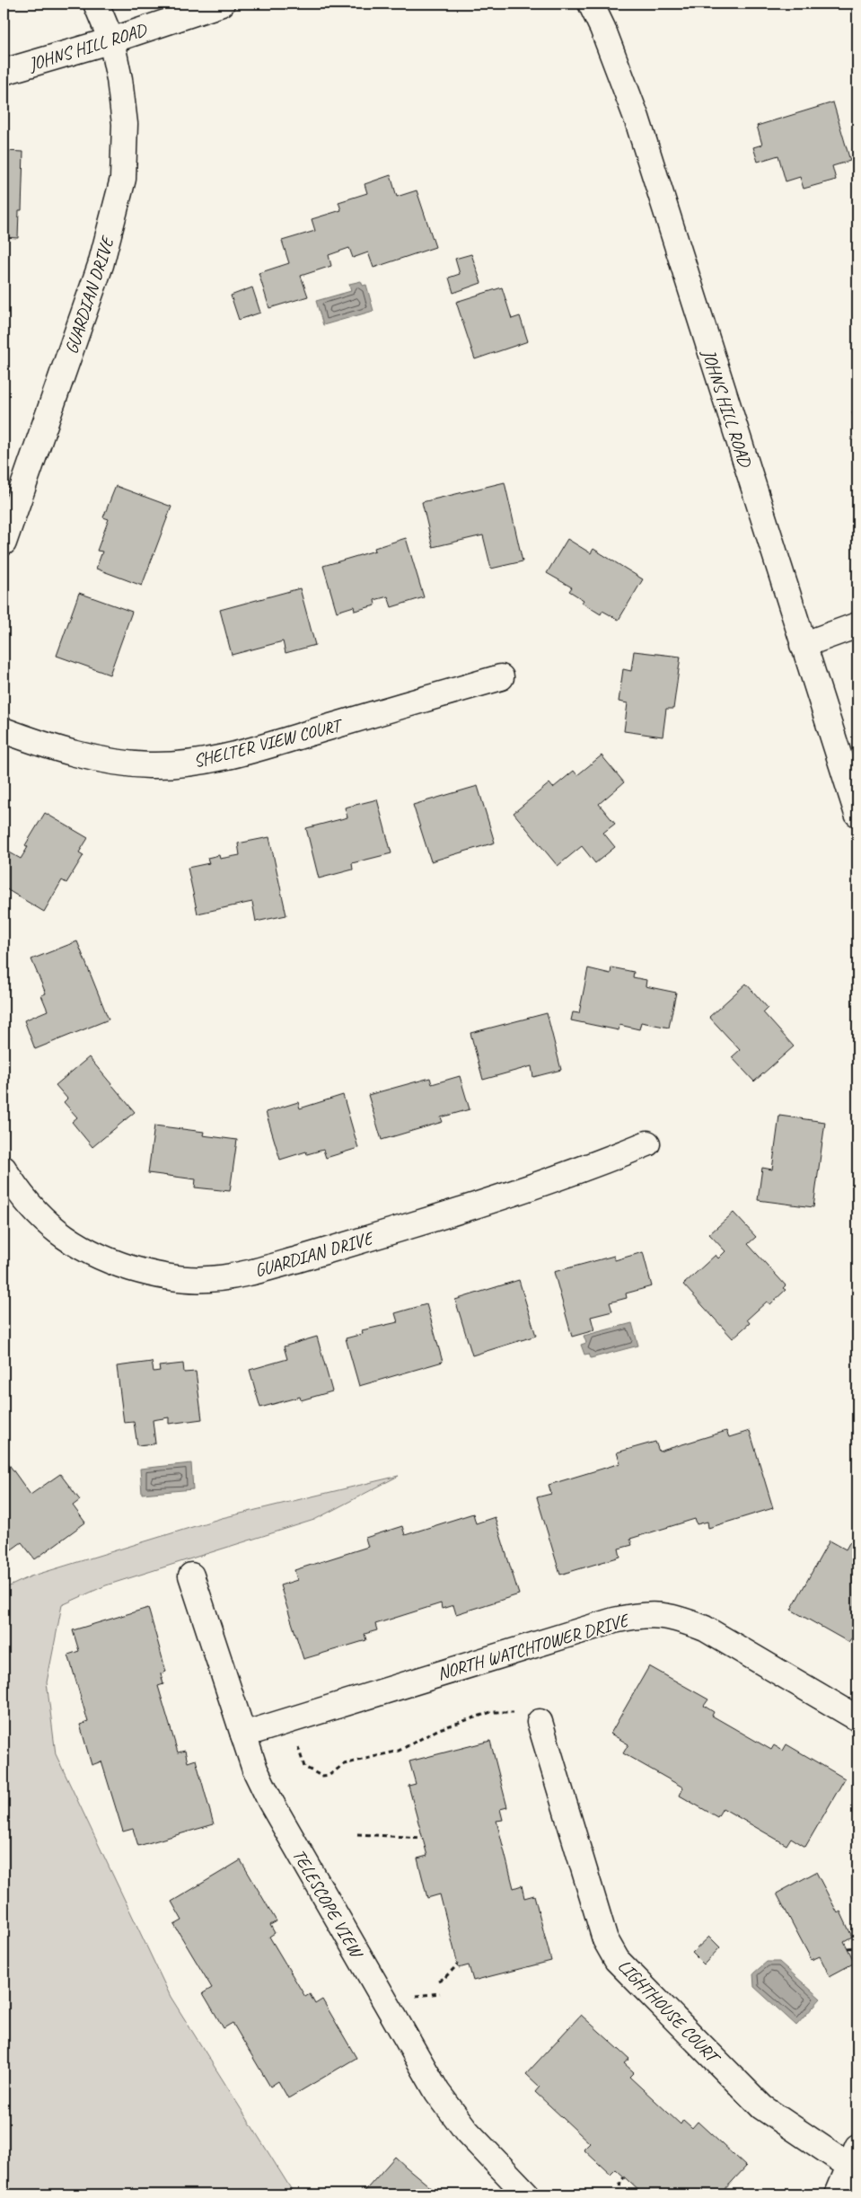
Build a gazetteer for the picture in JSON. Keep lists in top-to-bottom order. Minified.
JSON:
{"streets":{"street":["JOHNS HILL ROAD","GUARDIAN DRIVE","SHELTER VIEW COURT","NORTH WATCHTOWER DRIVE","TELESCOPE VIEW","LIGHTHOUSE COURT"]},"crossings":[["JOHNS HILL ROAD","GUARDIAN DRIVE"],["NORTH WATCHTOWER DRIVE","TELESCOPE VIEW"]]}
